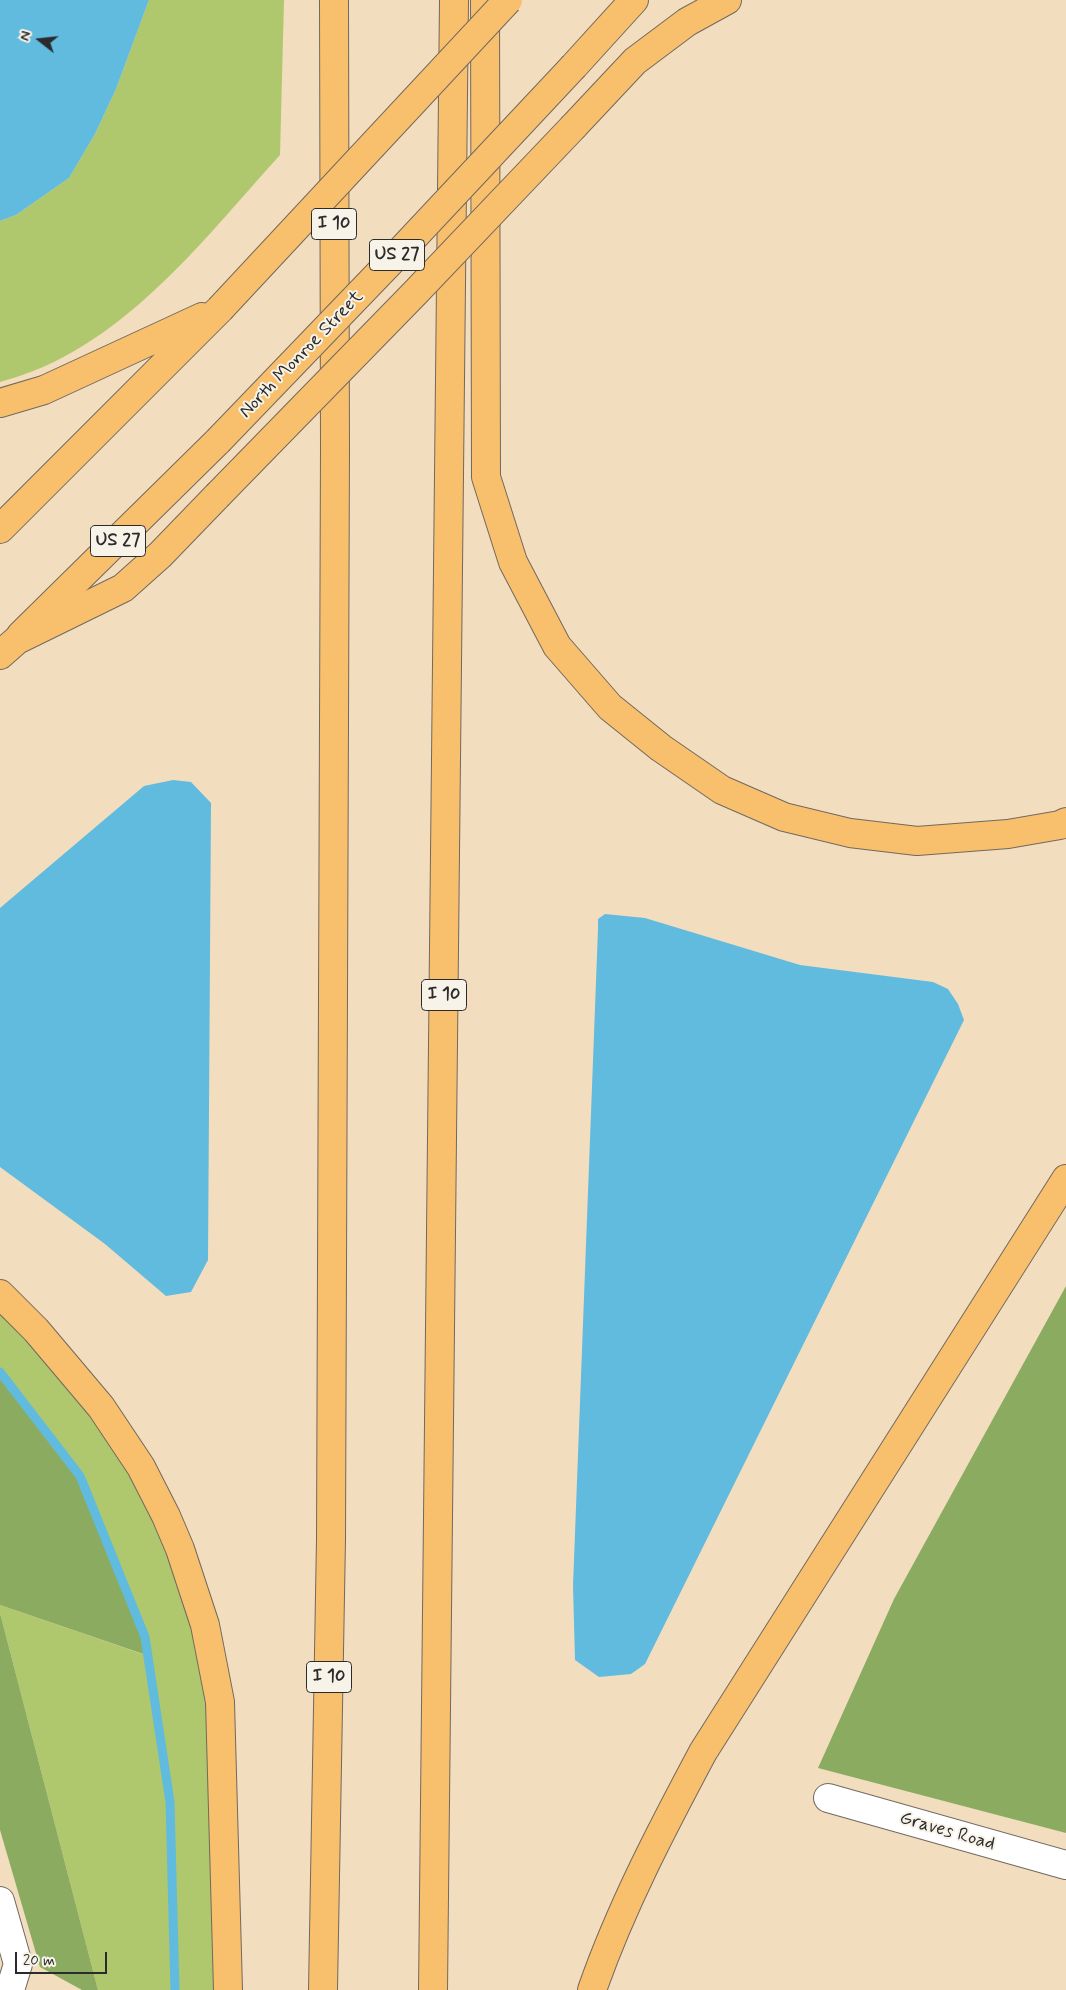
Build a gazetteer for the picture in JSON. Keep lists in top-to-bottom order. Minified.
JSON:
{"streets":{"main road":["I 10","US 27","North Monroe Street"],"street":["Graves Road"]},"scale_bar":"20 m","north":"left"}
